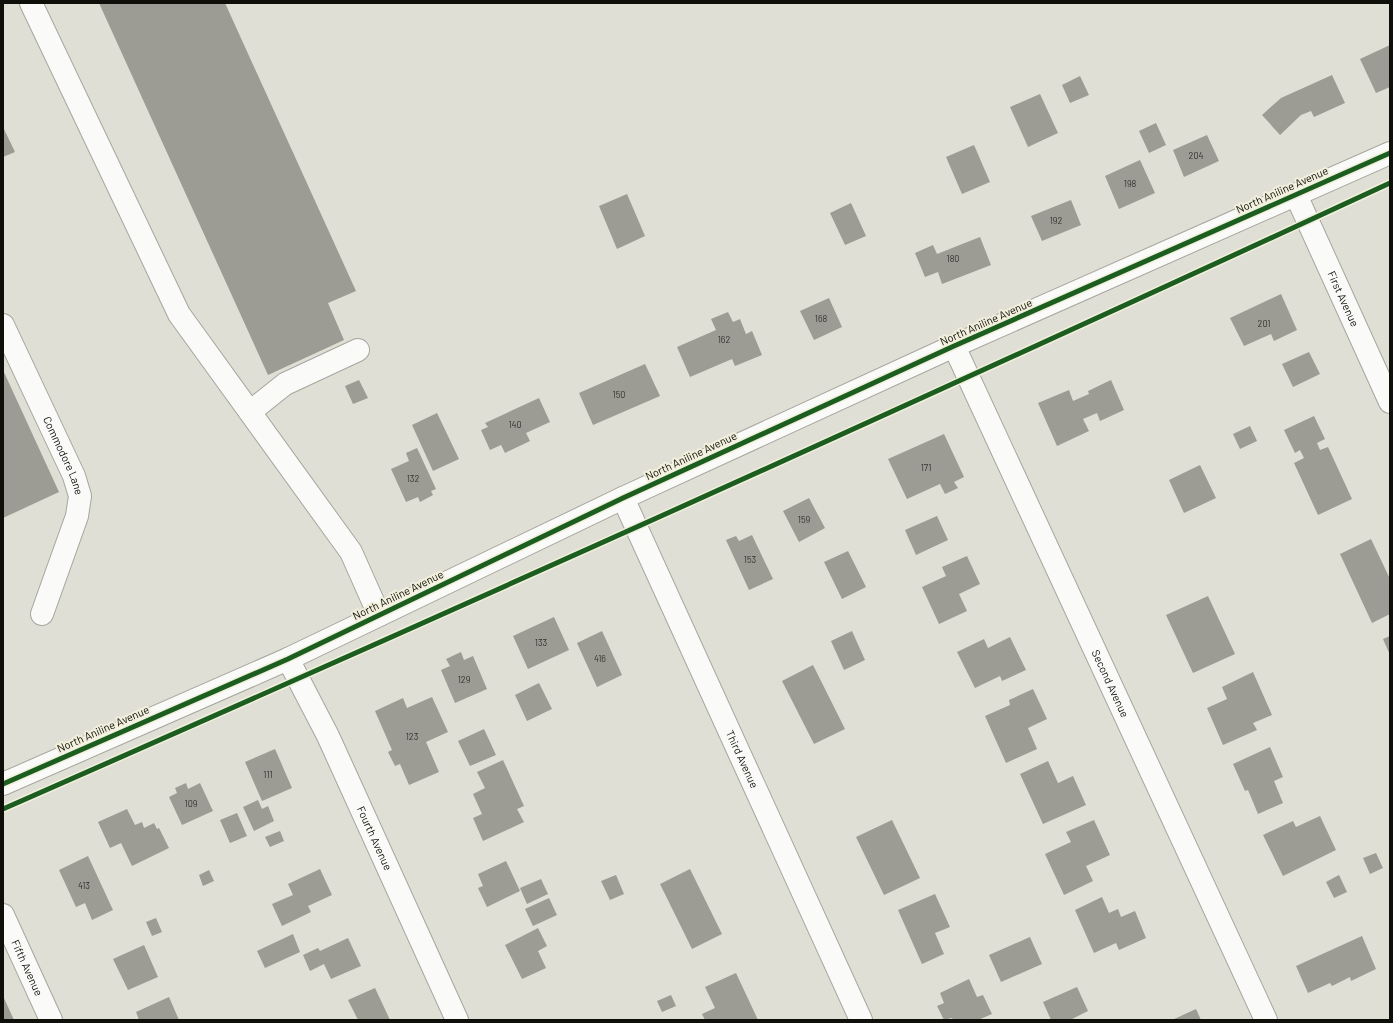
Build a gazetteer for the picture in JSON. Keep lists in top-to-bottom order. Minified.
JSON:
{"streets":{"street":["North Aniline Avenue","First Avenue","Commodore Lane","Second Avenue","Third Avenue","Fourth Avenue","Fifth Avenue"]},"crossings":[["North Aniline Avenue","First Avenue"],["North Aniline Avenue","Second Avenue"],["North Aniline Avenue","Third Avenue"],["North Aniline Avenue","Fourth Avenue"]],"house_numbers":["204","198","192","180","168","201","162","150","140","171","132","159","153","133","416","129","123","111","109","413"]}
